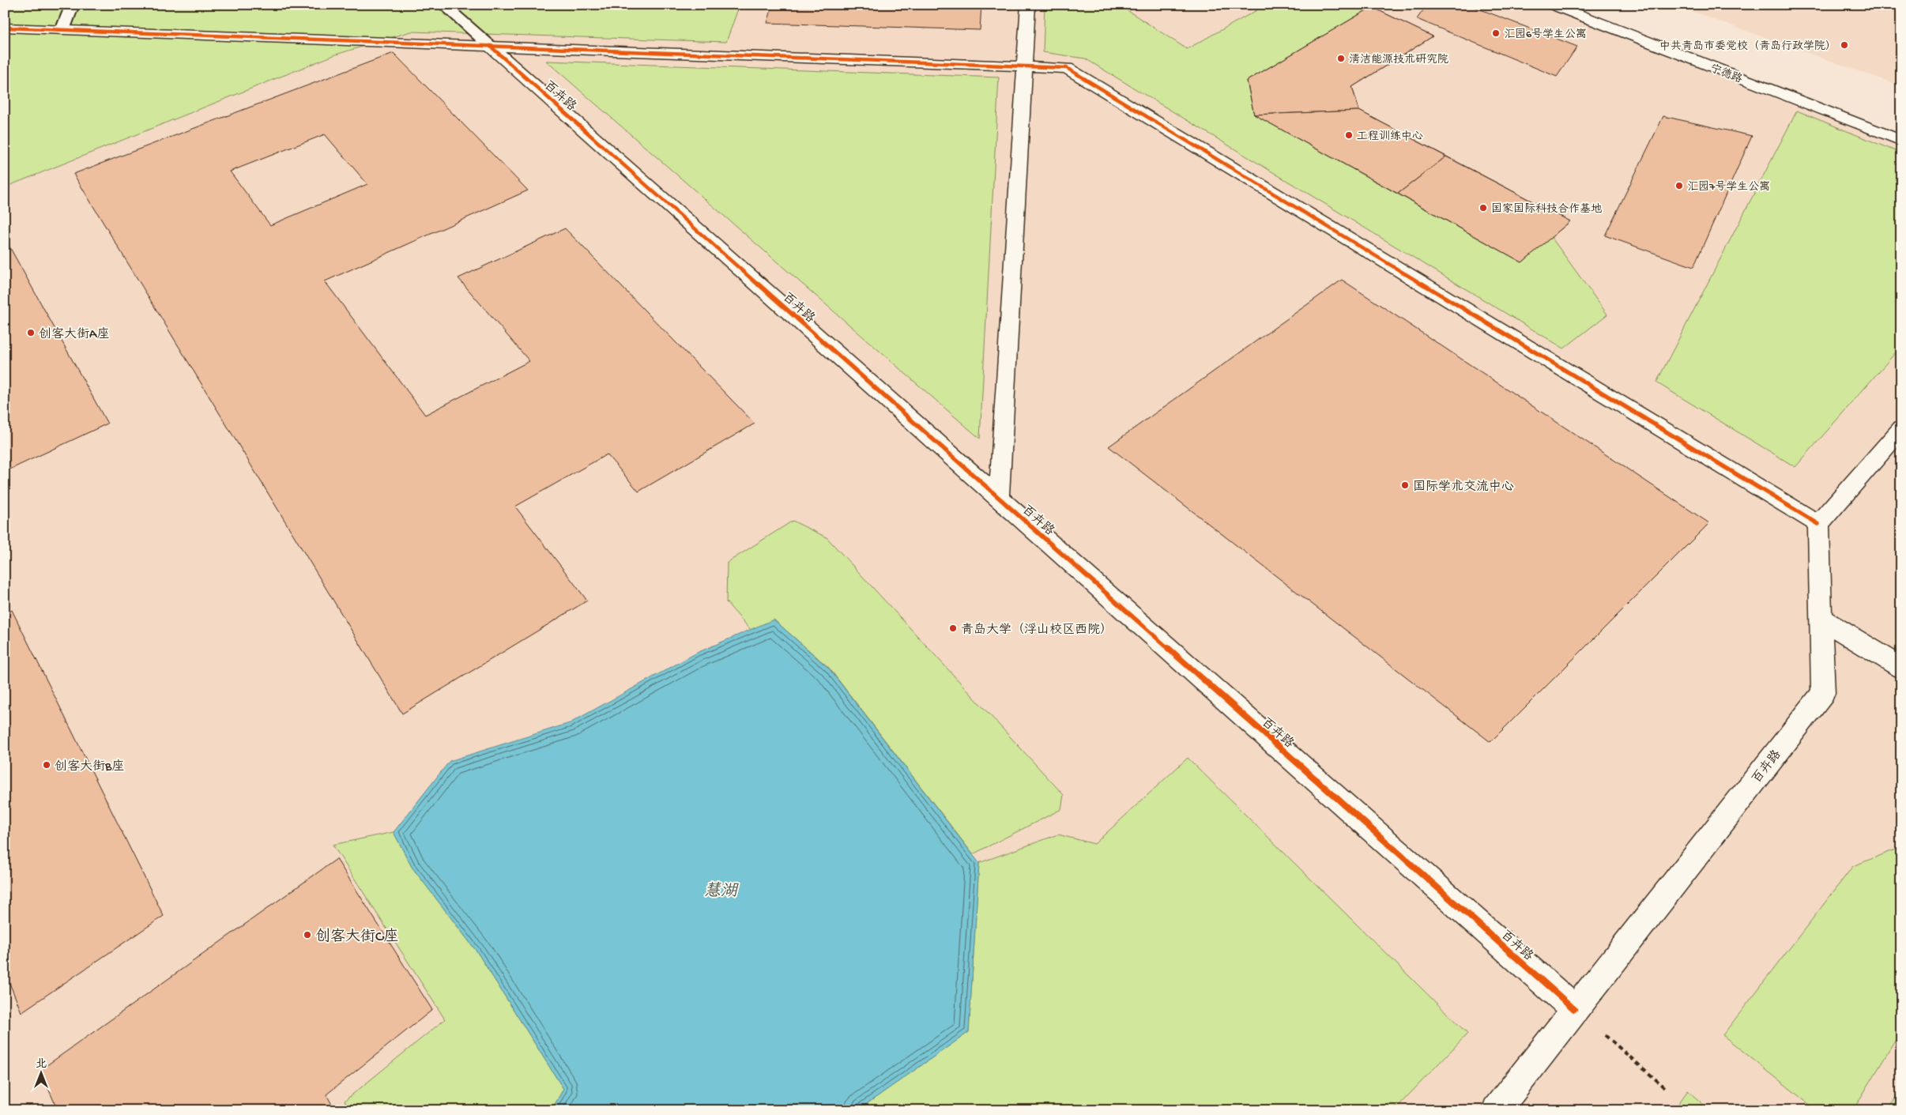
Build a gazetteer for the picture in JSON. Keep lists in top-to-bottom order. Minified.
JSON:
{"streets":{"street":["宁德路","百卉路"]},"water":["慧湖"],"places":["汇园6号学生公寓","中共青岛市委党校（青岛行政学院）","清洁能源技术研究院","工程训练中心","汇园7号学生公寓","国家国际科技合作基地","创客大街A座","国际学术交流中心","青岛大学（浮山校区西院）","创客大街B座","创客大街C座"],"north":"top"}
